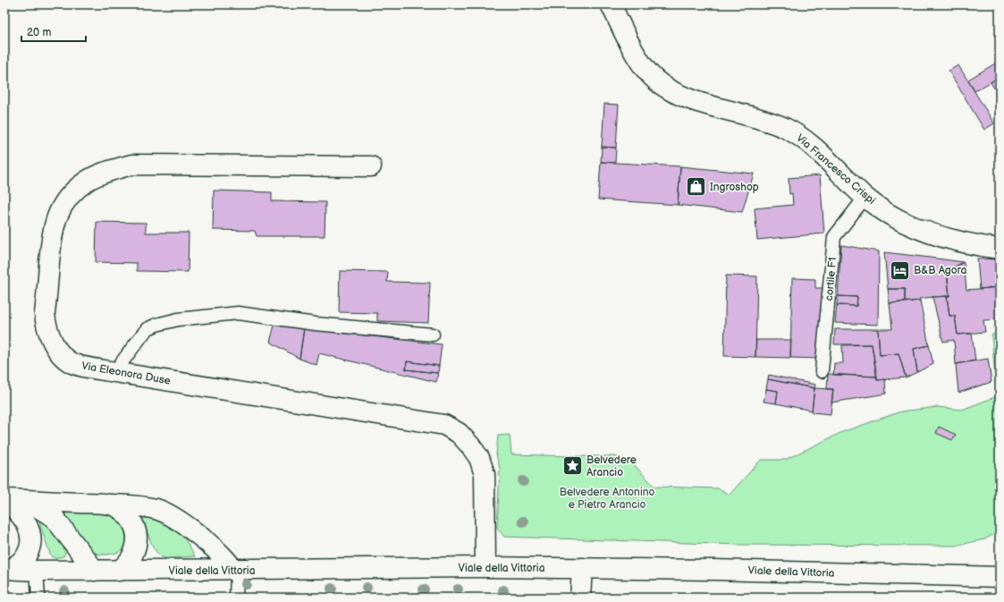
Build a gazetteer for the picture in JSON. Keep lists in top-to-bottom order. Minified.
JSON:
{"streets":{"street":["Via Francesco Crispi","Via Eleonora Duse","Viale della Vittoria"],"lane":["cortile F1"]},"crossings":[["Via Francesco Crispi","cortile F1"],["Via Eleonora Duse","Viale della Vittoria"]],"parks":["Belvedere Antonino e Pietro Arancio"],"places":{"shop":["Ingroshop"],"hotel":["B&B Agora"],"place":["Belvedere Arancio"]},"scale_bar":"20 m"}
